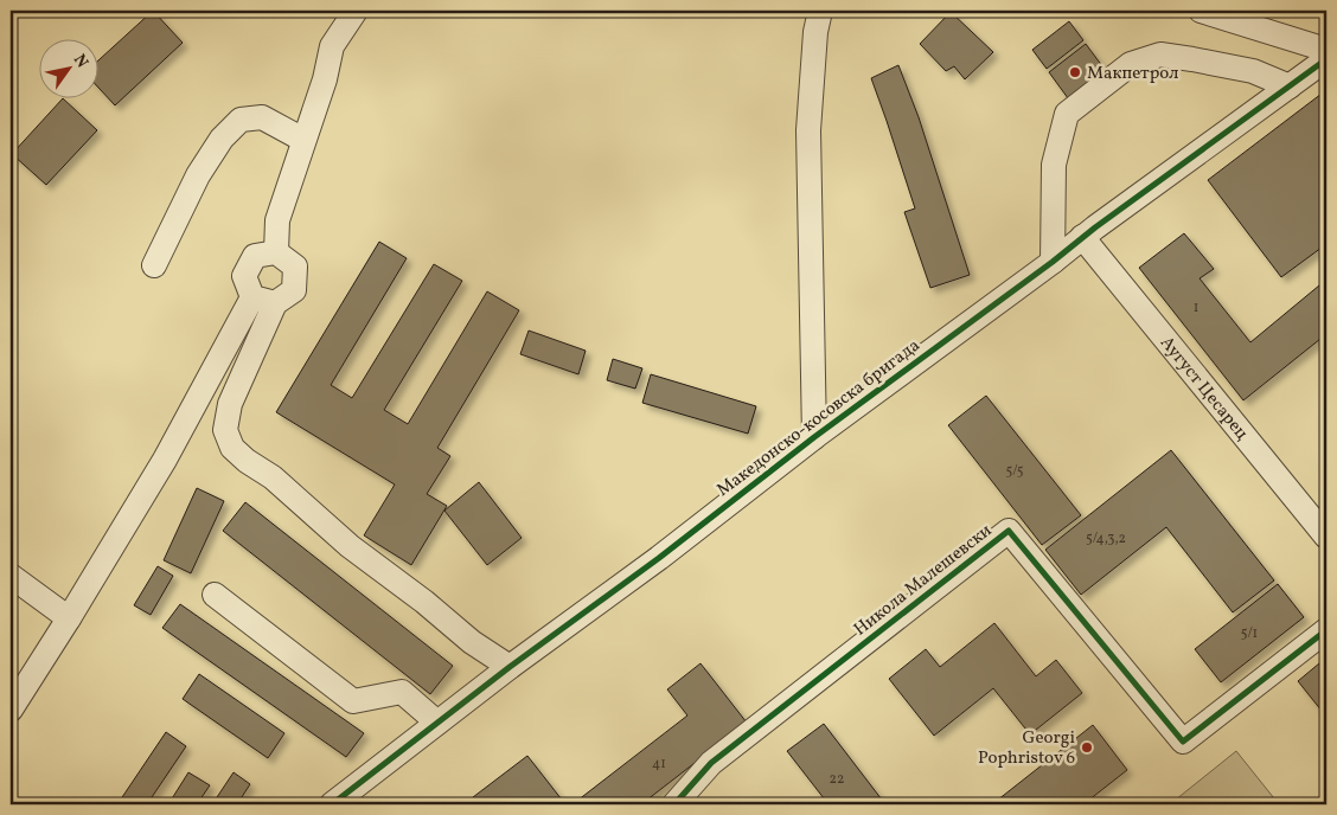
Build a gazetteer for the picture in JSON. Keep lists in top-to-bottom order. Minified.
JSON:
{"streets":{"street":["Аугуст Цесарец","Македонско-косовска бригада","Никола Малешевски"]},"crossings":[["Аугуст Цесарец","Македонско-косовска бригада"]],"places":["Макпетрол","Georgi Pophristov 6"],"house_numbers":["1","5/5","5/4,3,2","5/1","41","22"],"north":"top right"}
